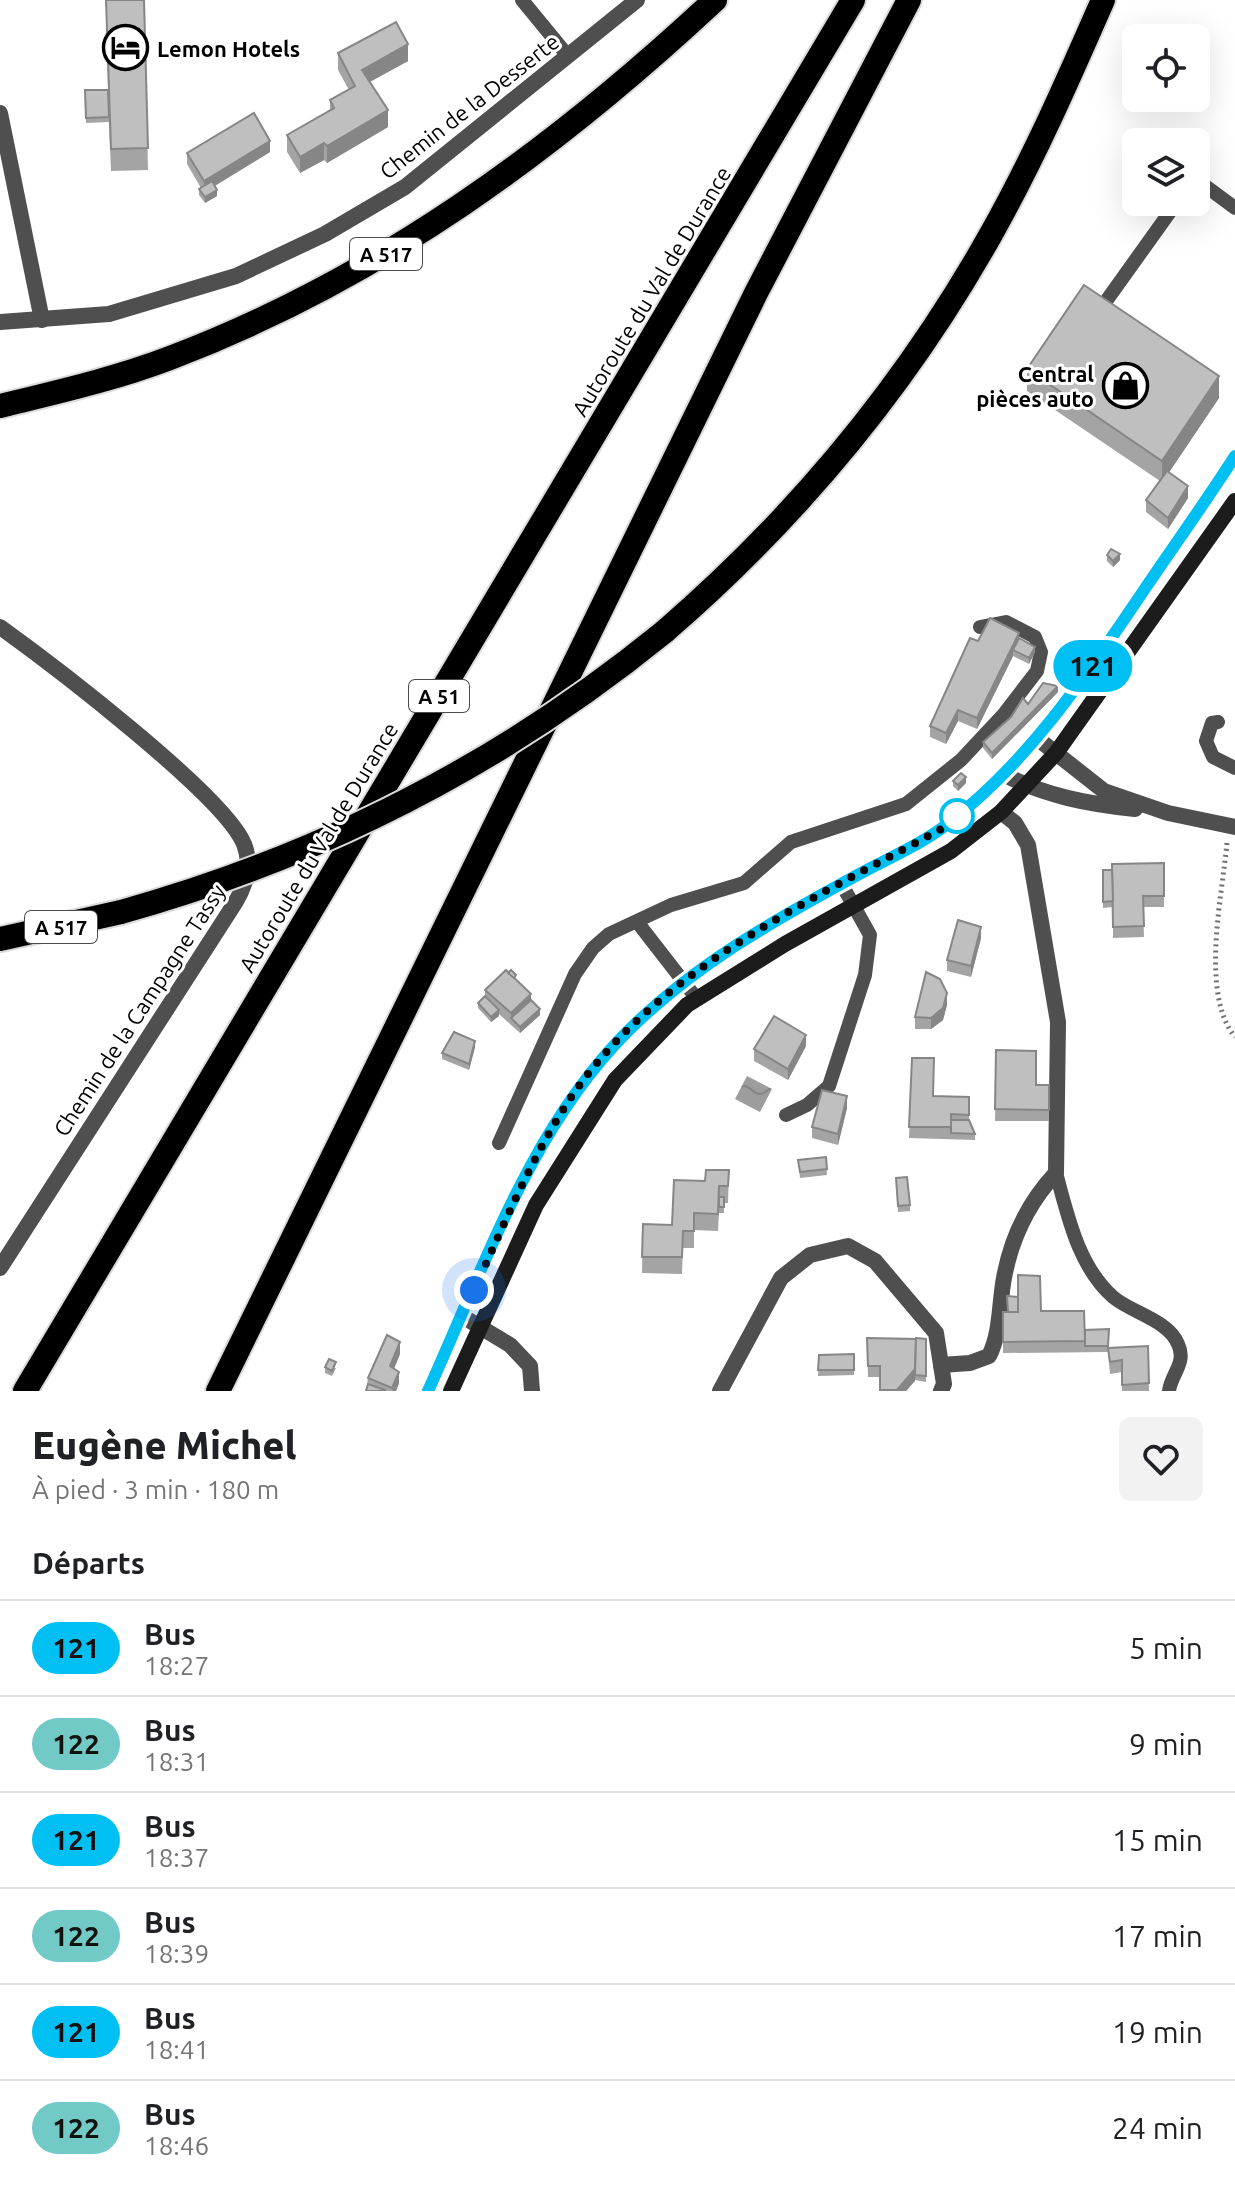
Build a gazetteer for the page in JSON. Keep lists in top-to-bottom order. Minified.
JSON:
{"streets":{"highway":["A 517","Autoroute du Val de Durance","A 51"],"street":["Chemin de la Desserte","Chemin de la Campagne Tassy"]},"places":{"hotel":["Lemon Hotels"],"shop":["Central pièces auto"]},"lines":["bus line 121"],"page":{"on_map":"121","heading":[["Eugène Michel","À pied · 3 min · 180 m"],"Départs"],"list":[{"mark":"121","name":"Bus","note":"18:27","value":"5 min"},{"mark":"122","name":"Bus","note":"18:31","value":"9 min"},{"mark":"121","name":"Bus","note":"18:37","value":"15 min"},{"mark":"122","name":"Bus","note":"18:39","value":"17 min"},{"mark":"121","name":"Bus","note":"18:41","value":"19 min"},{"mark":"122","name":"Bus","note":"18:46","value":"24 min"}]}}
